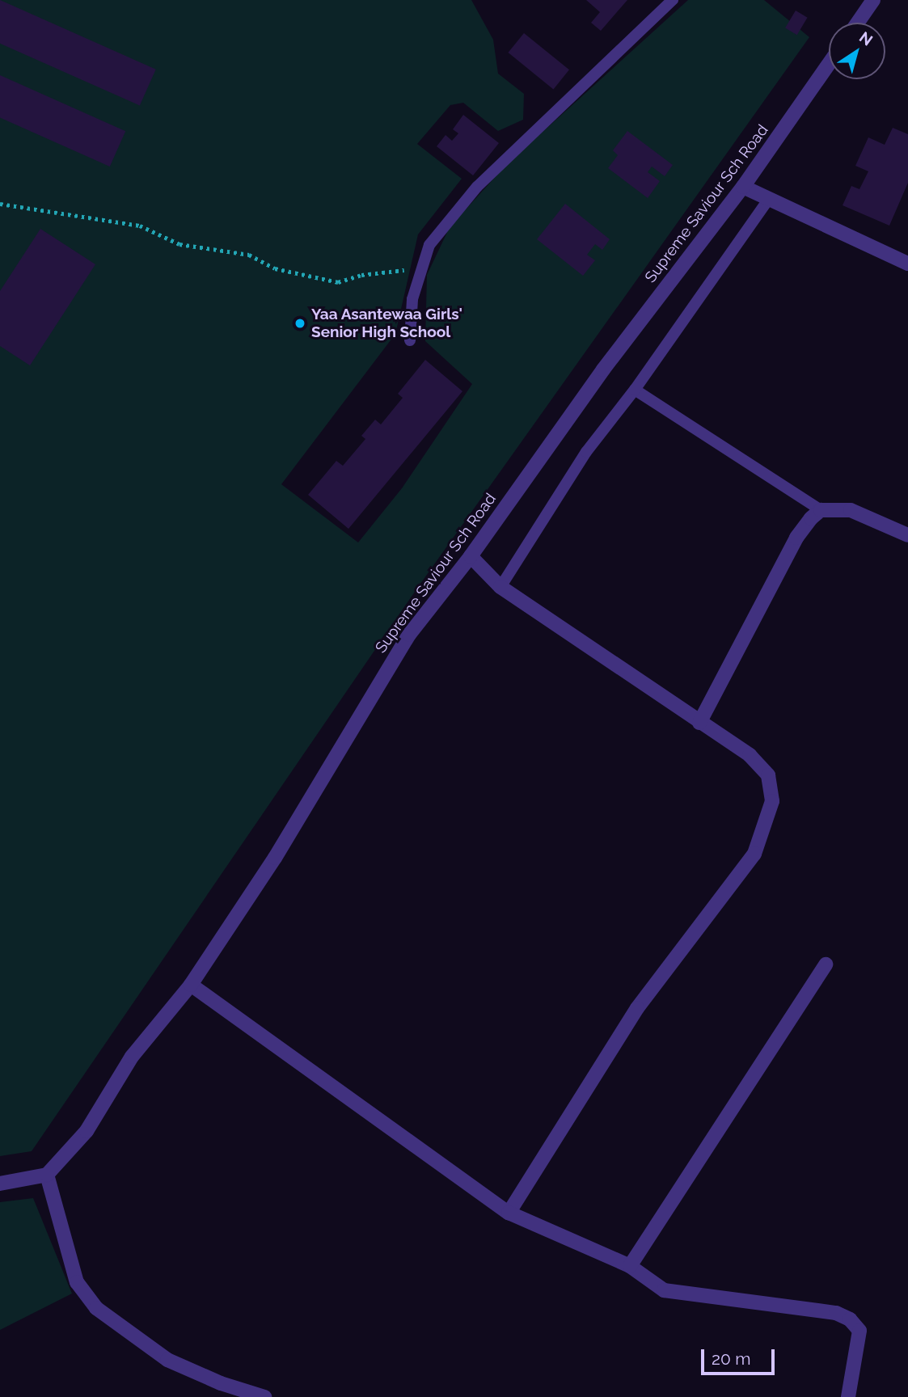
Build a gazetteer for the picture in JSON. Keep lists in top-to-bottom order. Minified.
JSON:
{"streets":{"street":["Supreme Saviour Sch Road"]},"places":["Yaa Asantewaa Girls' Senior High School"],"scale_bar":"20 m","north":"top right"}
